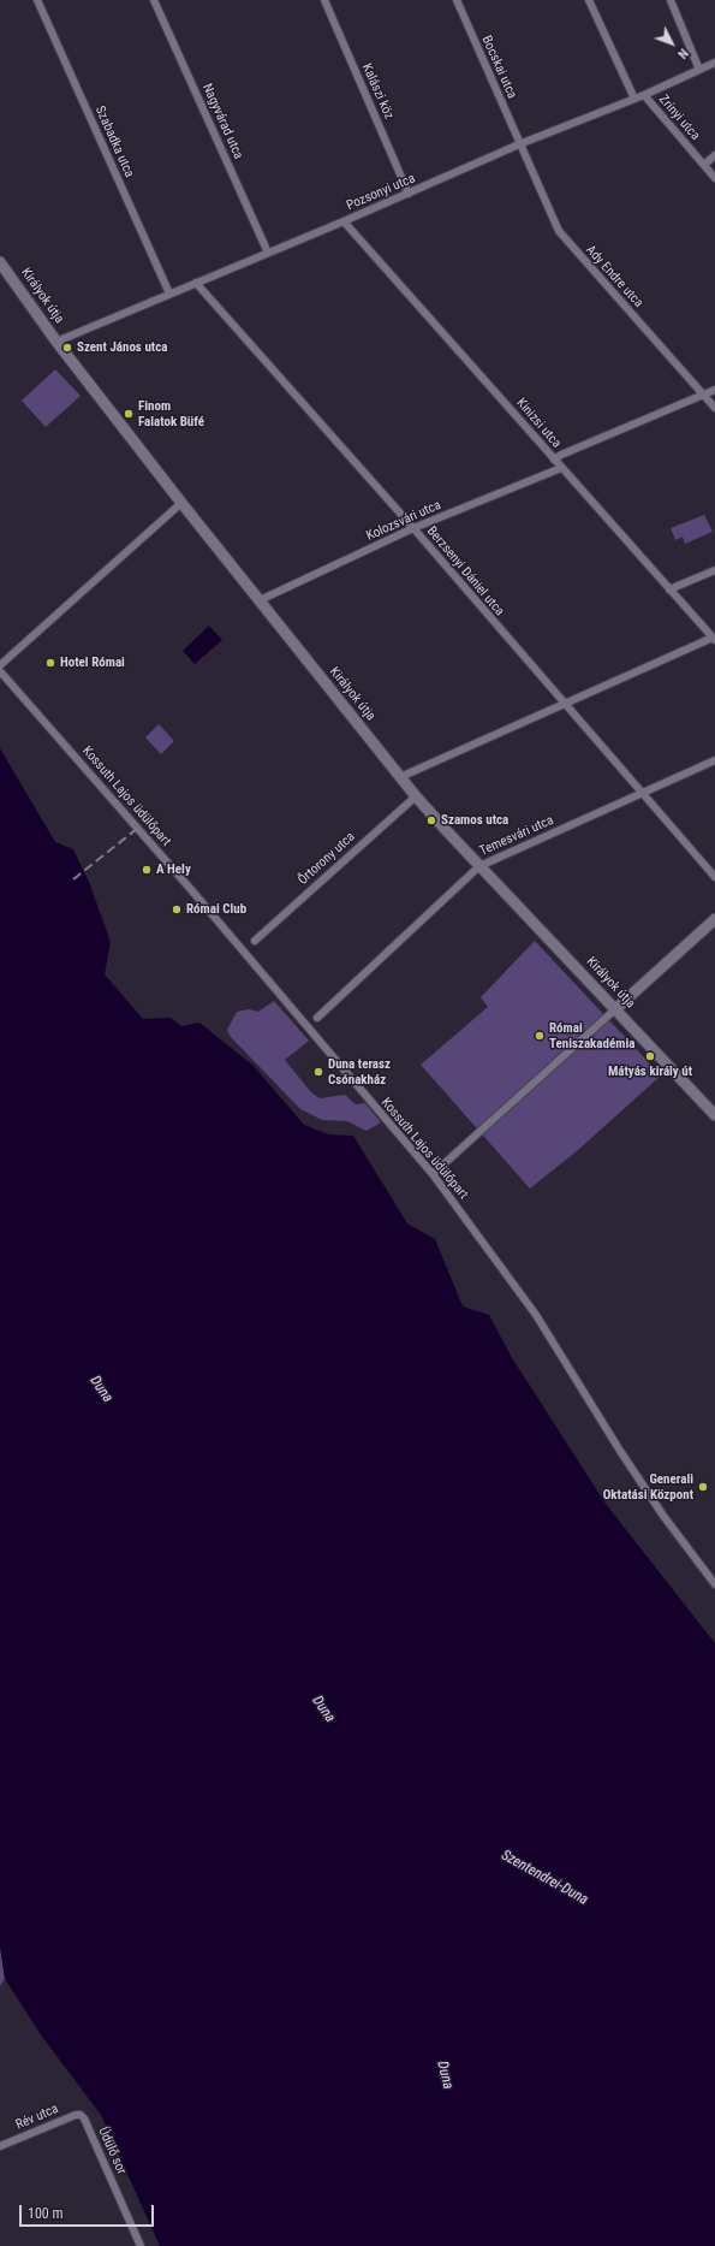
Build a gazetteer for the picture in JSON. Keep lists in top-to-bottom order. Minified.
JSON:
{"streets":{"street":["Bocskai utca","Kalászi köz","Zrínyi utca","Nagyvárad utca","Szabadka utca","Pozsonyi utca","Ady Endre utca","Királyok útja","Kinizsi utca","Kolozsvári utca","Berzsenyi Dániel utca","Kossuth Lajos üdülőpart","Temesvári utca","Őrtorony utca","Rév utca","Üdülő sor"]},"crossings":[["Bocskai utca","Pozsonyi utca"],["Bocskai utca","Ady Endre utca"],["Kalászi köz","Pozsonyi utca"],["Zrínyi utca","Pozsonyi utca"],["Nagyvárad utca","Pozsonyi utca"],["Szabadka utca","Pozsonyi utca"],["Pozsonyi utca","Ady Endre utca"],["Pozsonyi utca","Királyok útja"],["Pozsonyi utca","Kinizsi utca"],["Pozsonyi utca","Berzsenyi Dániel utca"],["Királyok útja","Kolozsvári utca"],["Királyok útja","Temesvári utca"],["Királyok útja","Őrtorony utca"],["Kinizsi utca","Kolozsvári utca"],["Kolozsvári utca","Berzsenyi Dániel utca"],["Berzsenyi Dániel utca","Temesvári utca"],["Rév utca","Üdülő sor"]],"water":["Duna","Szentendrei-Duna"],"places":["Szent János utca","Finom Falatok Büfé","Hotel Római","Szamos utca","A Hely","Római Club","Római Teniszakadémia","Mátyás király út","Duna terasz Csónakház","Generali Oktatási Központ"],"scale_bar":"100 m","north":"bottom right"}
